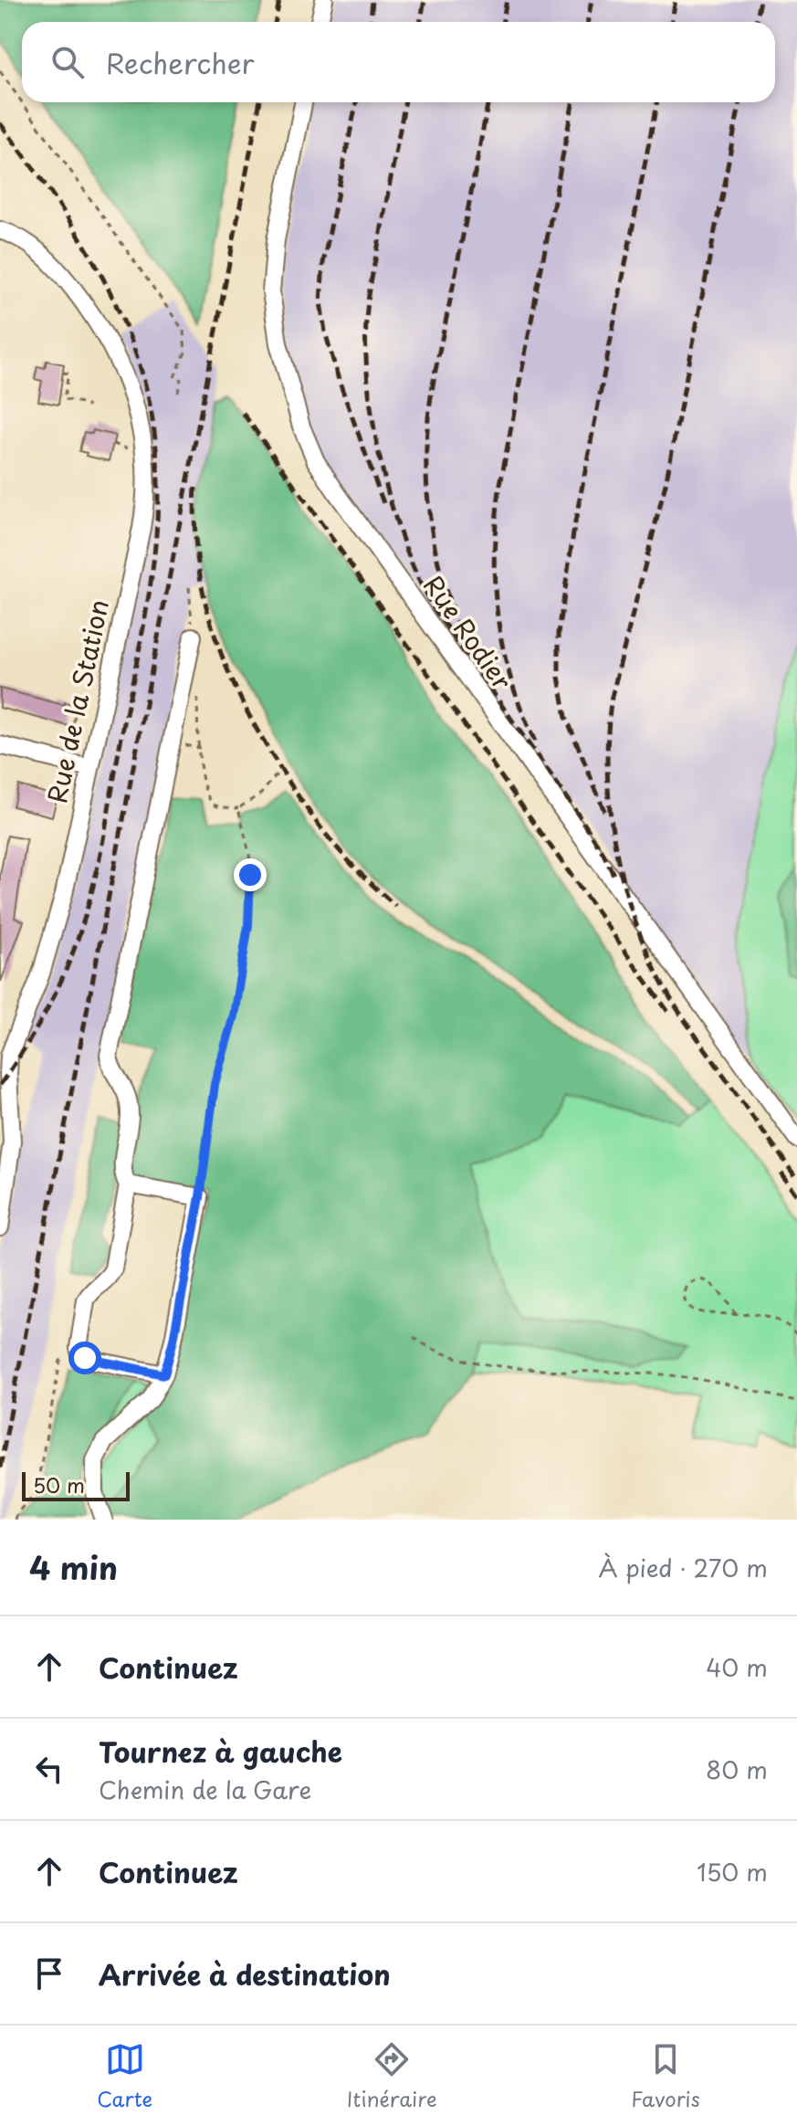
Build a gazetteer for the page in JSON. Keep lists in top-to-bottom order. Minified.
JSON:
{"streets":{"street":["Rue Rodier","Rue de la Station"]},"scale_bar":"50 m","page":{"search":"Rechercher","scale":"50 m","heading":["4 min","À pied · 270 m"],"list":[["Continuez","40 m"],["Tournez à gauche","Chemin de la Gare","80 m"],["Continuez","150 m"],"Arrivée à destination"],"nav":["Carte","Itinéraire","Favoris"]}}
